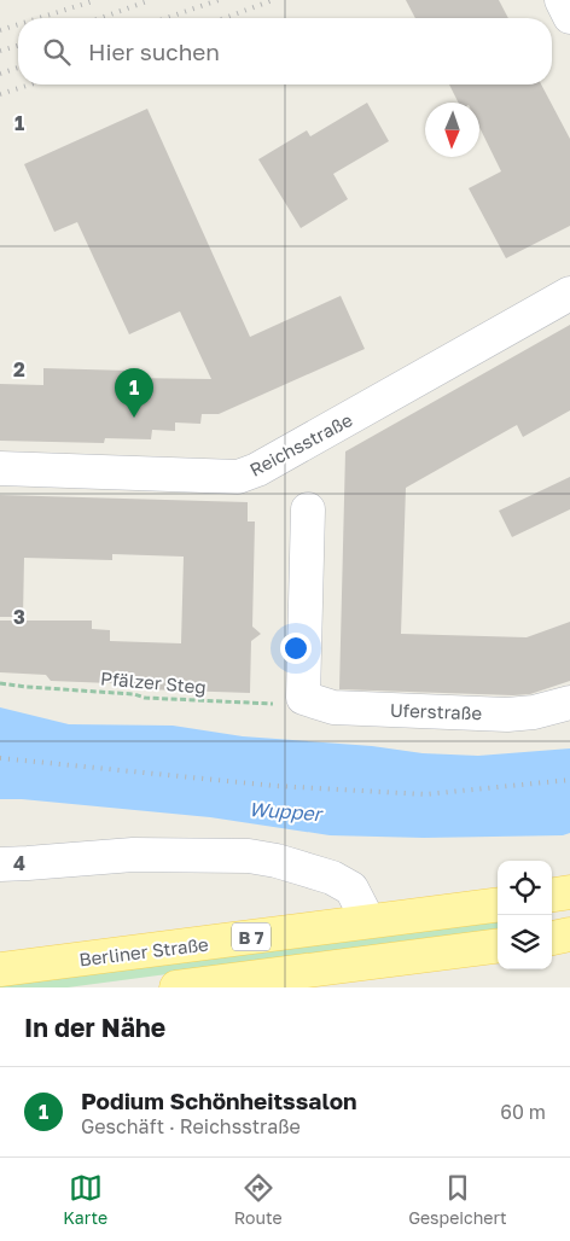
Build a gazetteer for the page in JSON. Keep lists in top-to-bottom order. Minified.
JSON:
{"streets":{"main road":["B 7","Berliner Straße"],"street":["Reichsstraße","Uferstraße"],"path":["Pfälzer Steg"]},"crossings":[["Pfälzer Steg","Uferstraße"]],"water":["Wupper"],"north":"bottom","page":{"search":"Hier suchen","pins":"1","heading":"In der Nähe","list":[{"mark":"1","name":"Podium Schönheitssalon","note":"Geschäft · Reichsstraße","value":"60 m"}],"nav":["Karte","Route","Gespeichert"]},"grid":{"rows":["1","2","3","4"]}}
